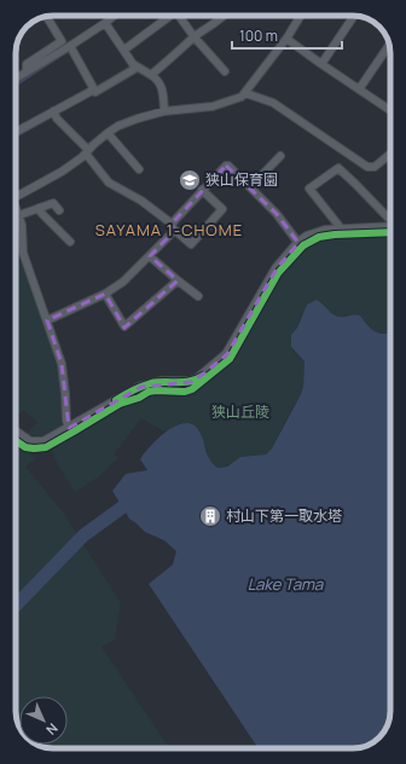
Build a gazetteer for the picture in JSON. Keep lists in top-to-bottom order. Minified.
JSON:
{"districts":["SAYAMA 1-CHOME"],"water":["Lake Tama"],"parks":["狭山丘陵"],"places":{"school or university":["狭山保育園"],"building":["村山下第一取水塔"]},"scale_bar":"100 m","north":"bottom right"}
